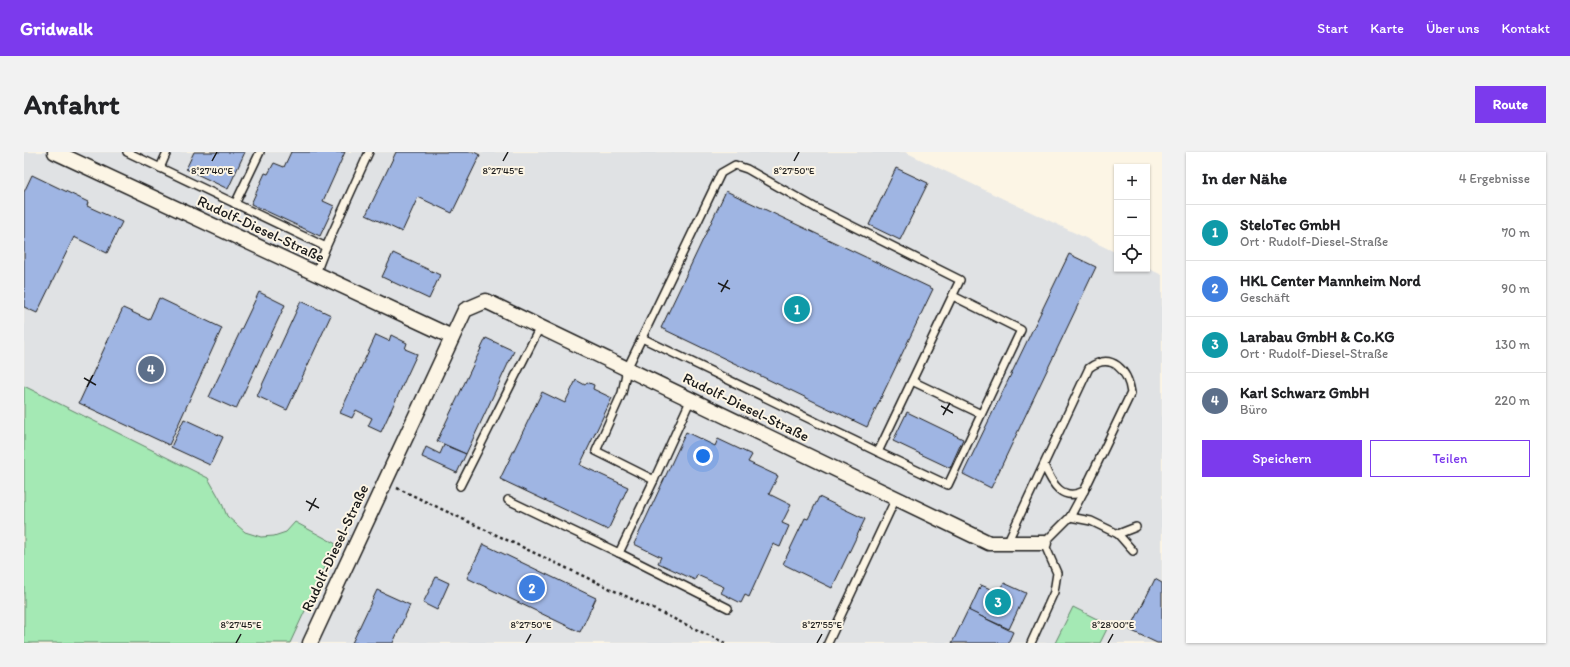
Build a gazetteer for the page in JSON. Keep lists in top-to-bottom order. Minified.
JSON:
{"streets":{"street":["Rudolf-Diesel-Straße"]},"page":{"header":"Gridwalk","nav":["Start","Karte","Über uns","Kontakt"],"buttons":["Route",["Speichern","Teilen"]],"title":"Anfahrt","heading":["In der Nähe","4 Ergebnisse"],"map_buttons":["+","−"],"list":[{"mark":"1","name":"SteloTec GmbH","note":"Ort · Rudolf-Diesel-Straße","value":"70 m"},{"mark":"2","name":"HKL Center Mannheim Nord","note":"Geschäft","value":"90 m"},{"mark":"3","name":"Larabau GmbH & Co.KG","note":"Ort · Rudolf-Diesel-Straße","value":"130 m"},{"mark":"4","name":"Karl Schwarz GmbH","note":"Büro","value":"220 m"}],"pins":["1","4","2","3"]},"coordinates":["8°27'40\"E","8°27'45\"E","8°27'50\"E","8°27'55\"E","8°28'00\"E"]}
